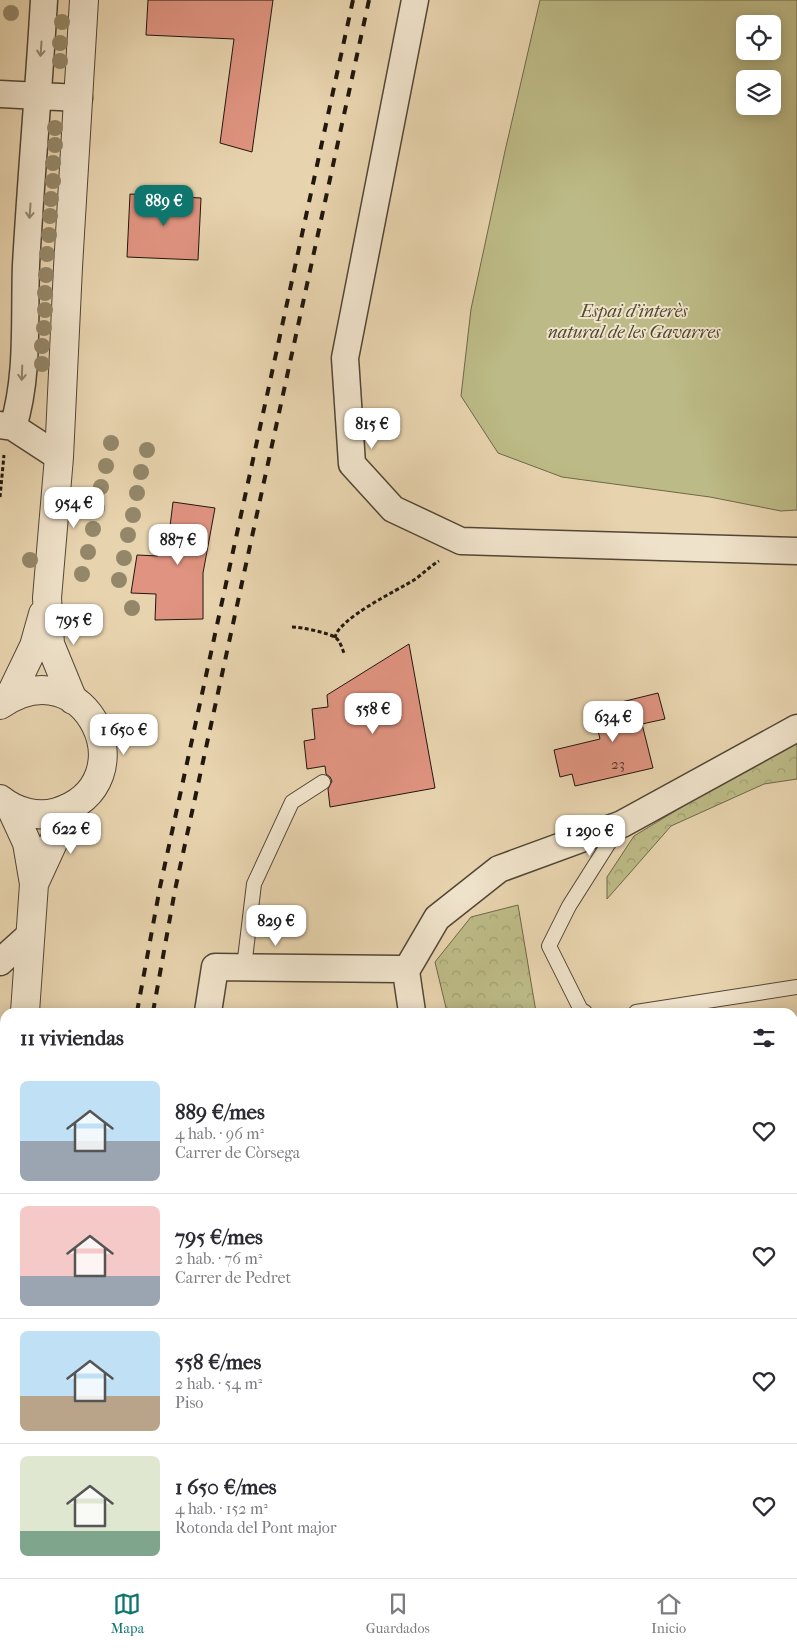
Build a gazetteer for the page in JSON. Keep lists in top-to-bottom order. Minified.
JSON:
{"parks":["Espai d'interès natural de les Gavarres"],"house_numbers":["23"],"page":{"price":["889 €","815 €","954 €","887 €","795 €","558 €","634 €","1 650 €","622 €","1 290 €","829 €"],"heading":"11 viviendas","list":[{"name":"889 €/mes","note":"4 hab. · 96 m² · Carrer de Còrsega"},{"name":"795 €/mes","note":"2 hab. · 76 m² · Carrer de Pedret"},{"name":"558 €/mes","note":"2 hab. · 54 m² · Piso"},{"name":"1 650 €/mes","note":"4 hab. · 152 m² · Rotonda del Pont major"}],"tabs":["Mapa","Guardados","Inicio"]}}
